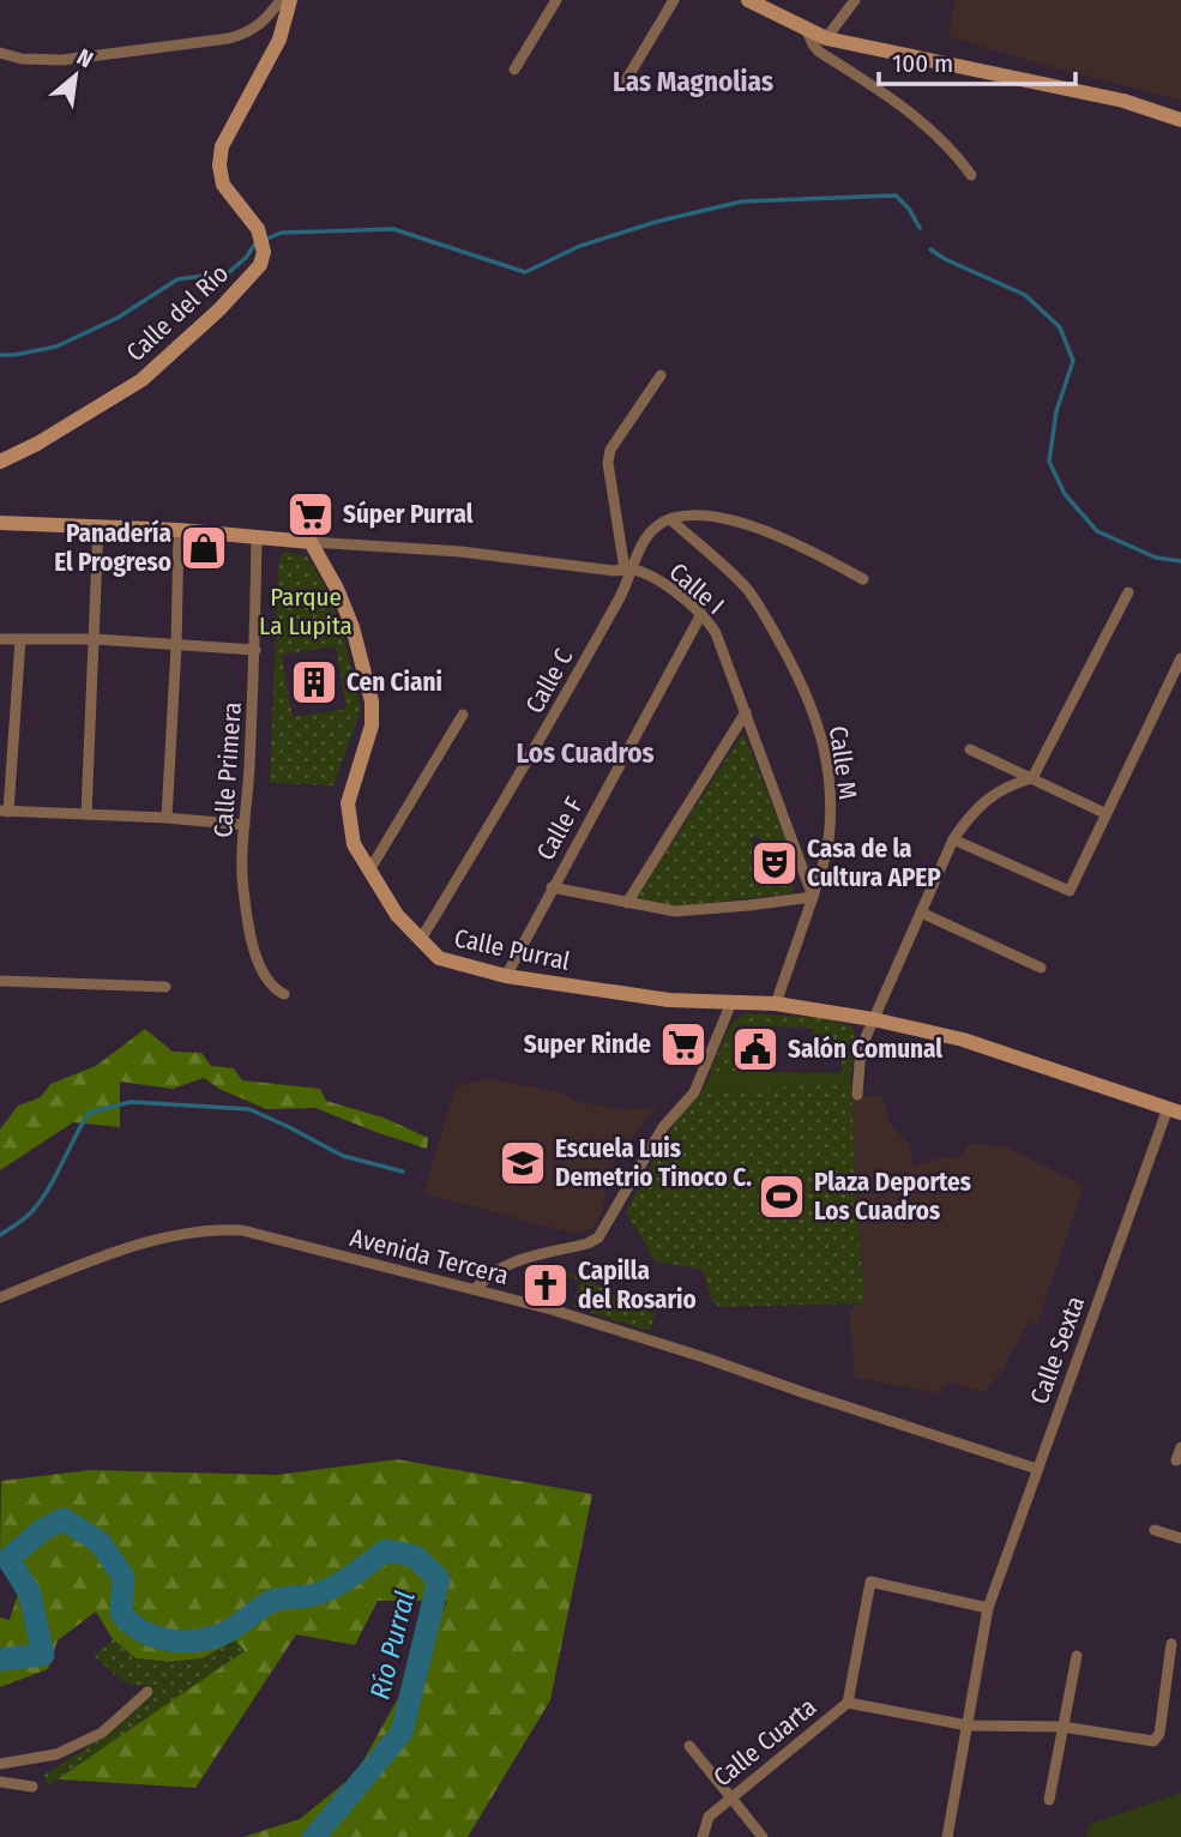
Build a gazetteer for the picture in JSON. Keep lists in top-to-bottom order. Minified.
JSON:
{"streets":{"street":["Calle del Río","Calle I","Calle C","Calle M","Calle Primera","Calle F","Calle Purral","Avenida Tercera","Calle Sexta","Calle Cuarta"]},"crossings":[["Calle I","Calle C"],["Calle I","Calle M"],["Calle I","Calle F"],["Calle I","Calle Purral"],["Calle C","Calle M"],["Calle C","Calle Purral"],["Calle F","Calle Purral"],["Calle Purral","Calle Sexta"],["Avenida Tercera","Calle Sexta"],["Calle Sexta","Calle Cuarta"]],"districts":["Las Magnolias","Los Cuadros"],"water":["Río Purral"],"parks":["Parque La Lupita"],"places":{"supermarket":["Súper Purral","Super Rinde"],"shop":["Panadería El Progreso"],"building":["Cen Ciani"],"theatre":["Casa de la Cultura APEP"],"public building":["Salón Comunal"],"school or university":["Escuela Luis Demetrio Tinoco C."],"sports":["Plaza Deportes Los Cuadros"],"church":["Capilla del Rosario"]},"scale_bar":"100 m","north":"top right"}
